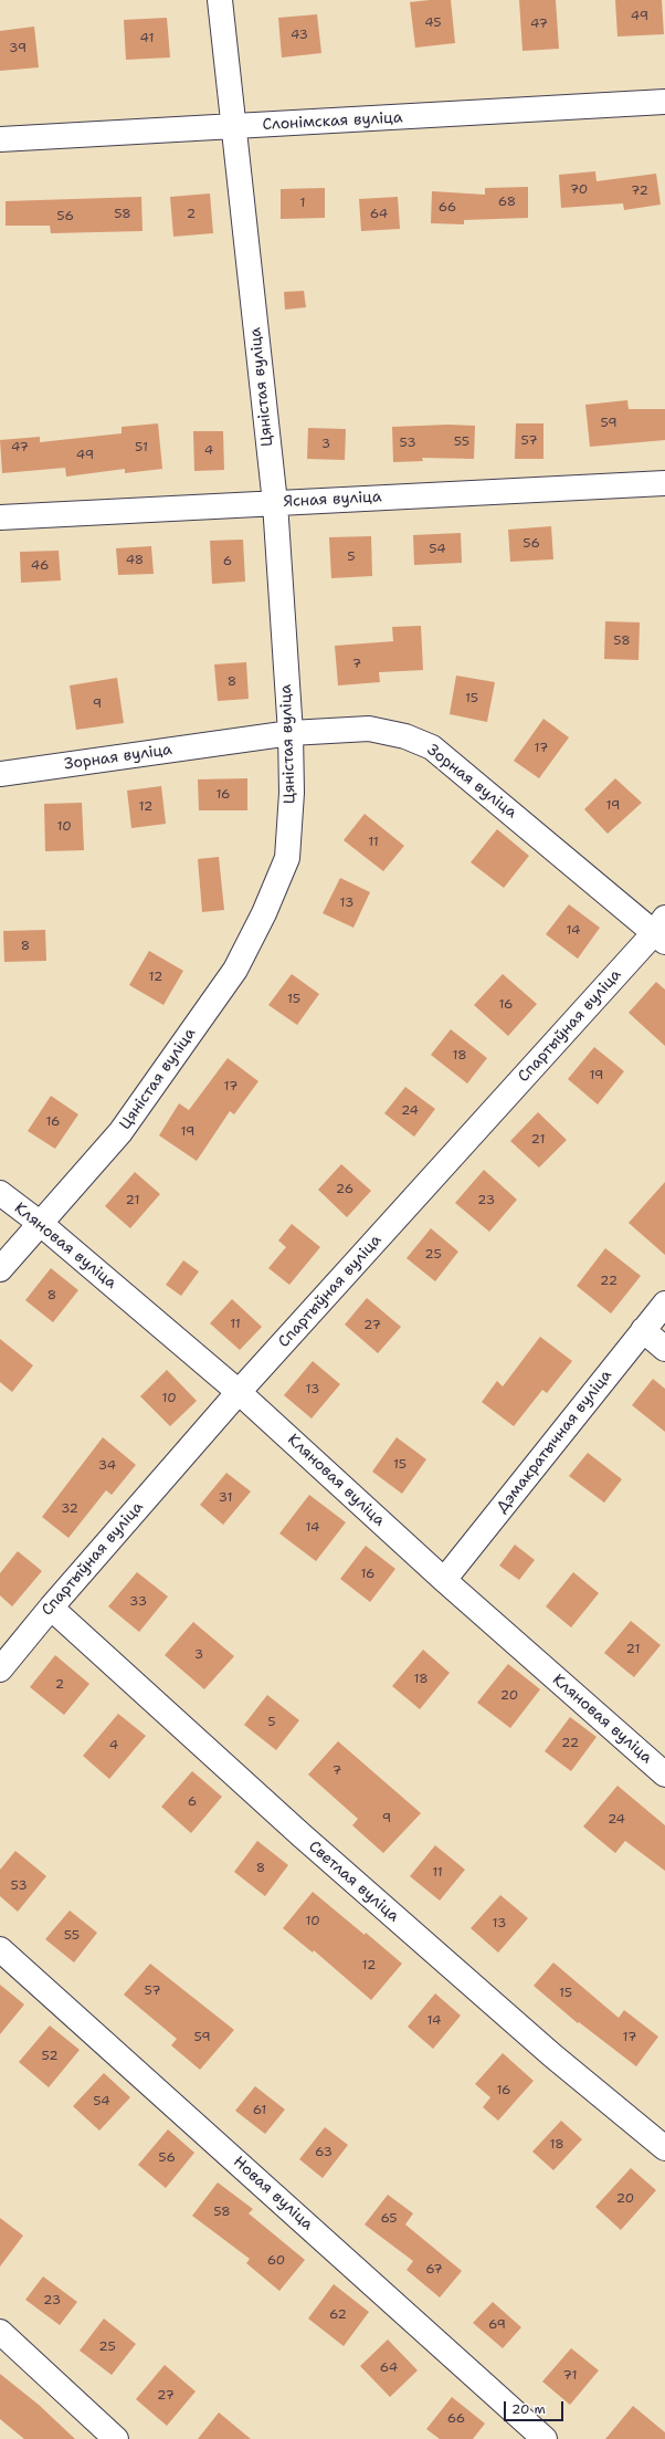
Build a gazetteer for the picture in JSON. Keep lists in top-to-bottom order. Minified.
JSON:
{"streets":{"street":["Слонімская вуліца","Цяністая вуліца","Ясная вуліца","Зорная вуліца","Спартыўная вуліца","Кляновая вуліца","Дэмакратычная вуліца","Светлая вуліца","Новая вуліца"]},"crossings":[["Слонімская вуліца","Цяністая вуліца"],["Цяністая вуліца","Ясная вуліца"],["Цяністая вуліца","Зорная вуліца"],["Цяністая вуліца","Кляновая вуліца"],["Зорная вуліца","Спартыўная вуліца"],["Спартыўная вуліца","Кляновая вуліца"],["Спартыўная вуліца","Светлая вуліца"],["Кляновая вуліца","Дэмакратычная вуліца"]],"house_numbers":["49","45","47","43","41","39","70","72","68","1","66","58","2","64","56","59","57","55","53","3","47","51","4","49","56","54","5","48","6","46","58","7","8","15","9","17","16","19","12","10","11","13","14","8","12","15","16","18","19","17","24","16","19","21","26","21","23","25","22","8","11","27","13","10","15","34","31","32","14","16","33","21","3","18","2","20","5","22","4","7","6","9","24","8","11","53","10","13","55","12","57","15","14","59","17","52","16","54","61","18","63","56","20","58","65","60","67","23","62","69","25","64","71","27","66"],"scale_bar":"20 m"}
